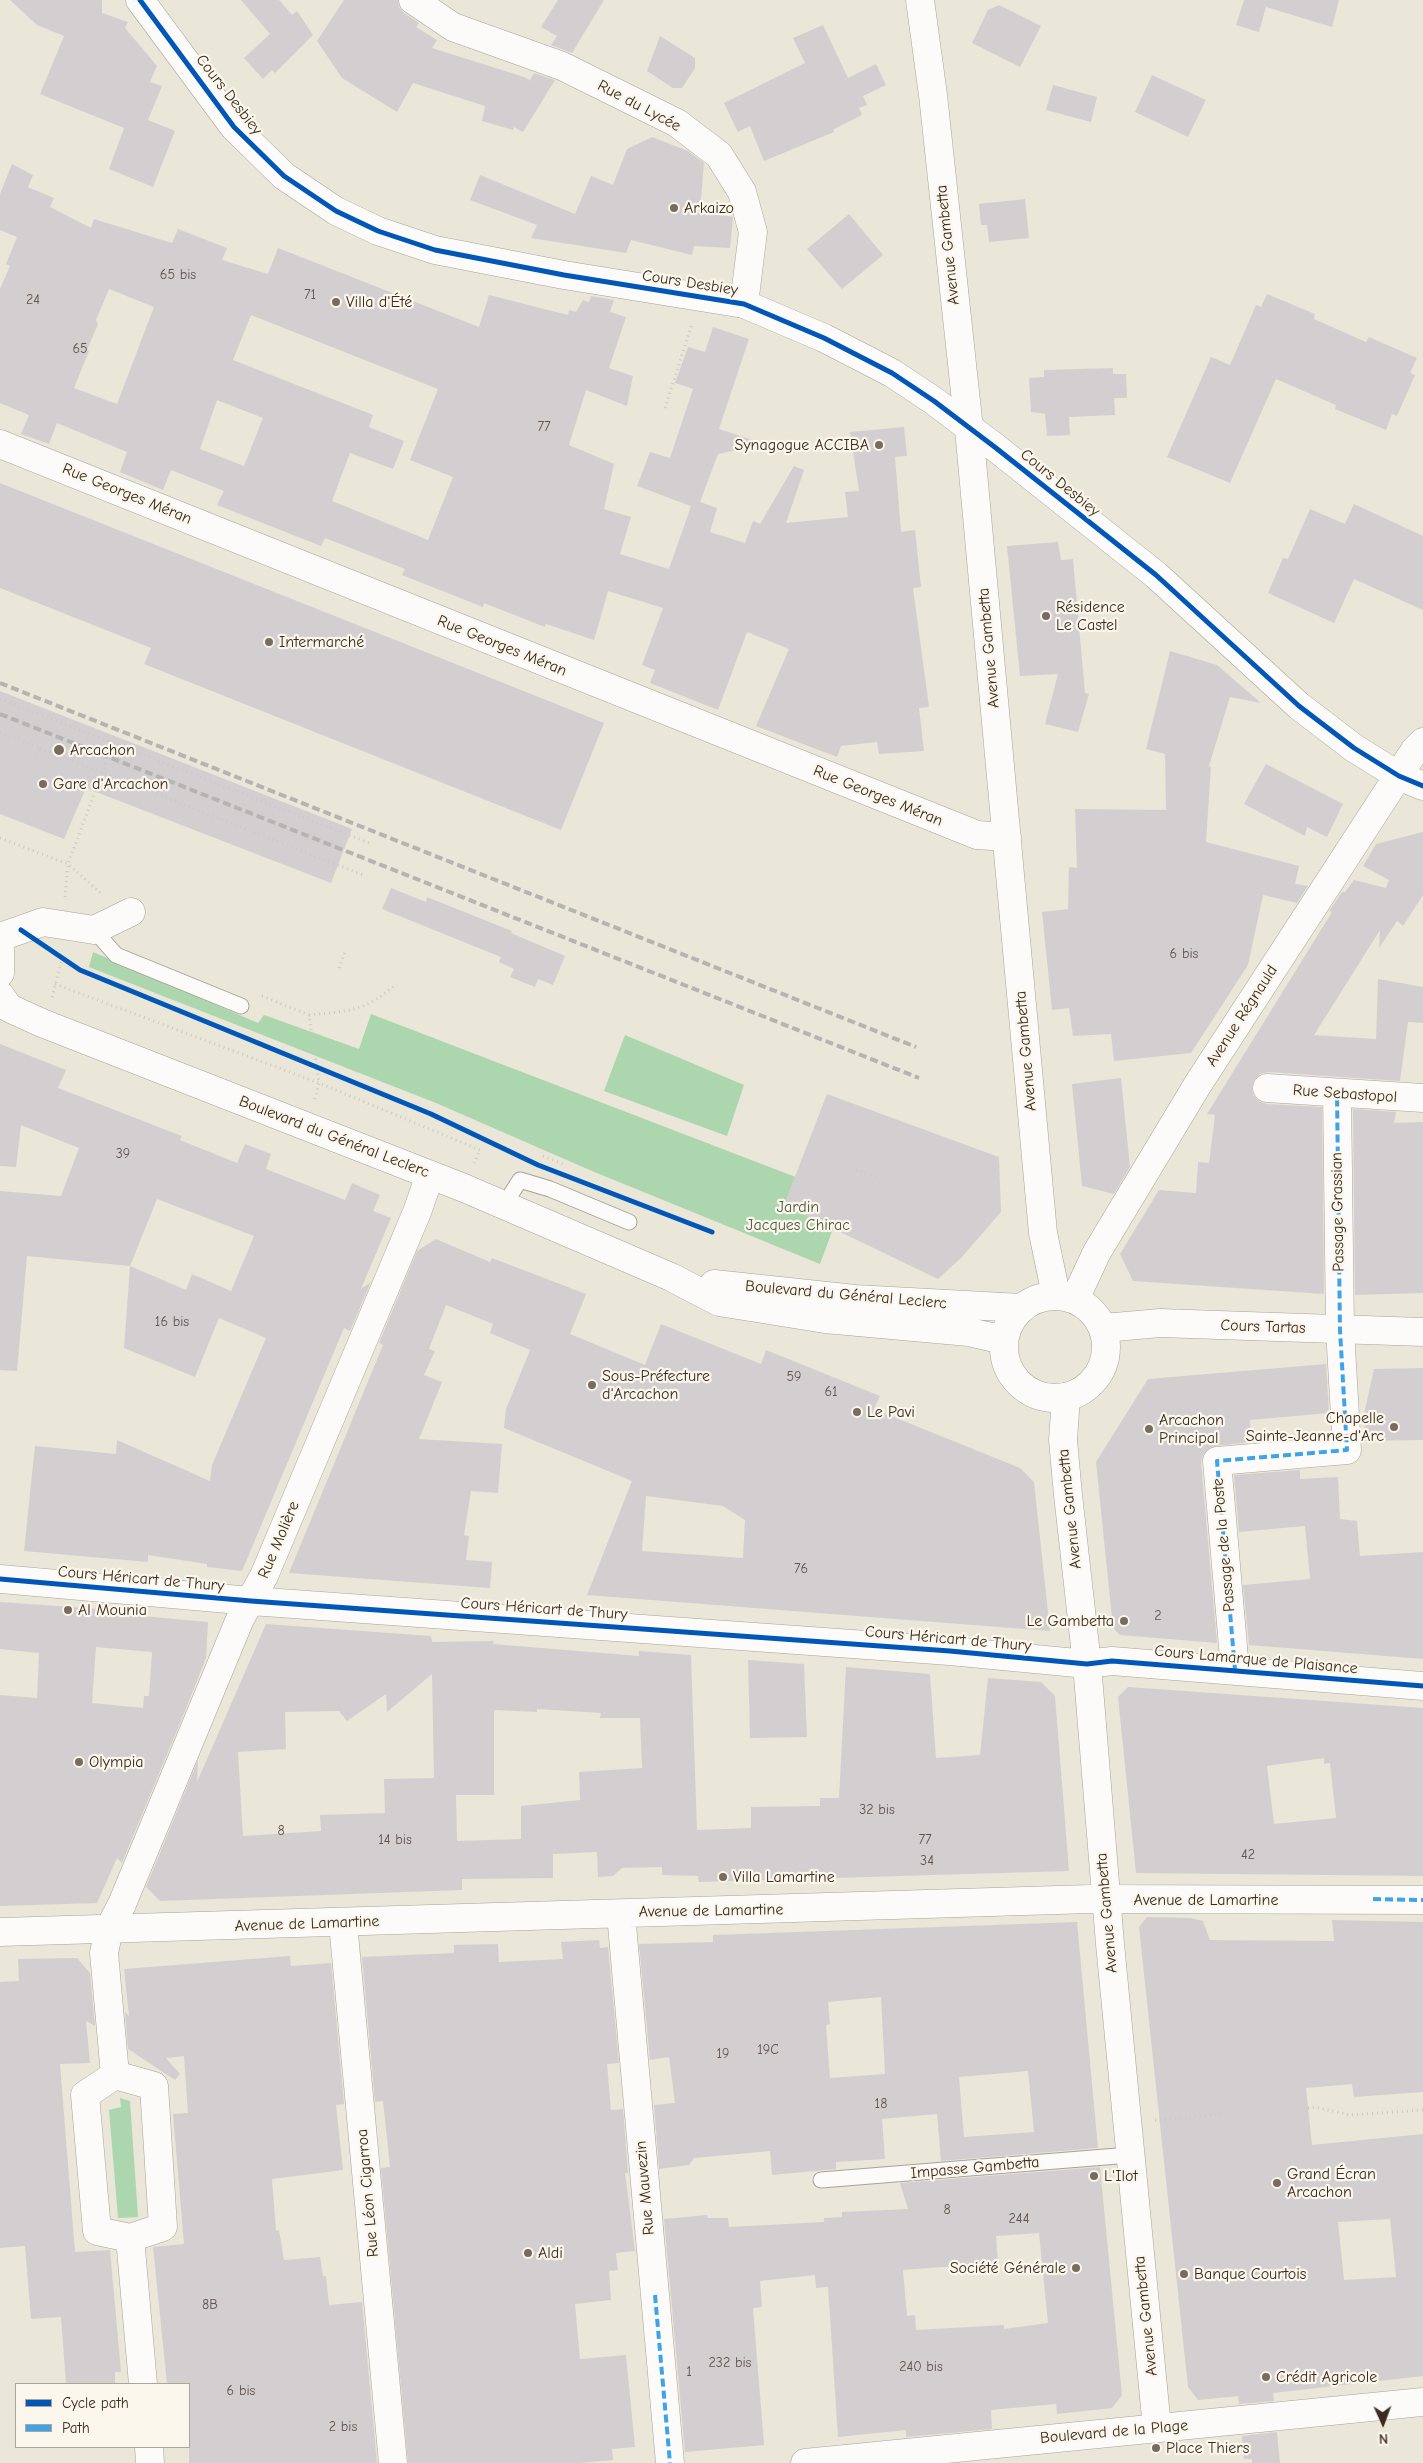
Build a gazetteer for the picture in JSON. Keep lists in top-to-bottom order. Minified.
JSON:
{"streets":{"street":["Cours Desbiey","Rue du Lycée","Avenue Gambetta","Rue Georges Méran","Avenue Régnauld","Rue Sebastopol","Boulevard du Général Leclerc","Passage Grassian","Cours Tartas","Rue Molière","Passage de la Poste","Cours Héricart de Thury","Cours Lamarque de Plaisance","Avenue de Lamartine","Rue Mauvezin","Rue Léon Cigarroa","Boulevard de la Plage"],"lane":["Impasse Gambetta"]},"crossings":[["Cours Desbiey","Rue du Lycée"],["Cours Desbiey","Avenue Gambetta"],["Cours Desbiey","Avenue Régnauld"],["Avenue Gambetta","Rue Georges Méran"],["Avenue Gambetta","Avenue Régnauld"],["Avenue Gambetta","Boulevard du Général Leclerc"],["Avenue Gambetta","Cours Tartas"],["Avenue Gambetta","Cours Héricart de Thury"],["Avenue Gambetta","Cours Lamarque de Plaisance"],["Avenue Gambetta","Avenue de Lamartine"],["Avenue Gambetta","Impasse Gambetta"],["Avenue Gambetta","Boulevard de la Plage"],["Avenue Régnauld","Boulevard du Général Leclerc"],["Avenue Régnauld","Cours Tartas"],["Rue Sebastopol","Passage Grassian"],["Boulevard du Général Leclerc","Cours Tartas"],["Boulevard du Général Leclerc","Rue Molière"],["Passage Grassian","Cours Tartas"],["Passage Grassian","Passage de la Poste"],["Cours Tartas","Passage de la Poste"],["Rue Molière","Cours Héricart de Thury"],["Rue Molière","Avenue de Lamartine"],["Passage de la Poste","Cours Lamarque de Plaisance"],["Cours Héricart de Thury","Cours Lamarque de Plaisance"],["Avenue de Lamartine","Rue Mauvezin"],["Avenue de Lamartine","Rue Léon Cigarroa"]],"parks":["Jardin Jacques Chirac"],"places":["Arkaizo","Villa d'Été","Synagogue ACCIBA","Résidence Le Castel","Intermarché","Arcachon","Gare d'Arcachon","Sous-Préfecture d'Arcachon","Le Pavi","Chapelle Sainte-Jeanne-d'Arc","Arcachon Principal","Al Mounia","Le Gambetta","Olympia","Villa Lamartine","L'Ilot","Grand Écran Arcachon","Aldi","Société Générale","Banque Courtois","Crédit Agricole","Place Thiers"],"house_numbers":["65 bis","71","24","65","77","6 bis","39","16 bis","59","61","76","2","32 bis","8","14 bis","77","42","34","19C","19","18","8","244","8B","232 bis","240 bis","1","6 bis","2 bis"],"legend":["Cycle path","Path"],"north":"bottom"}
